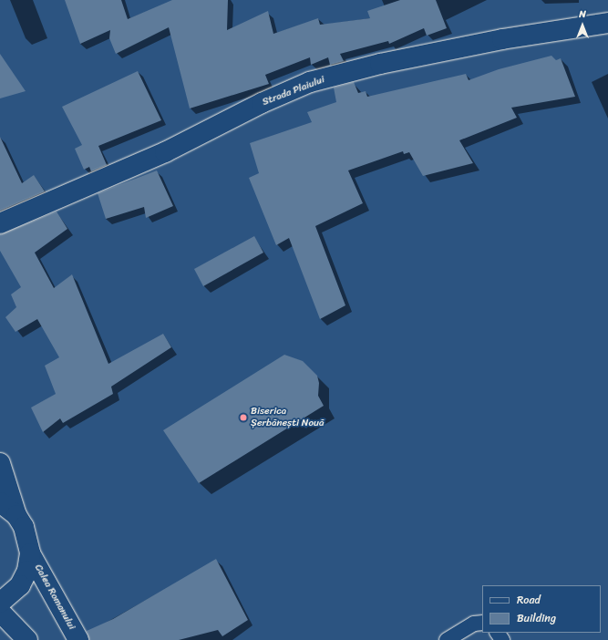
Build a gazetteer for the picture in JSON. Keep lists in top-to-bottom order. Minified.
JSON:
{"streets":{"street":["Strada Plaiului","Calea Romanului"]},"places":["Biserica Șerbănești Nouă"],"legend":["Road","Building"],"north":"top"}
